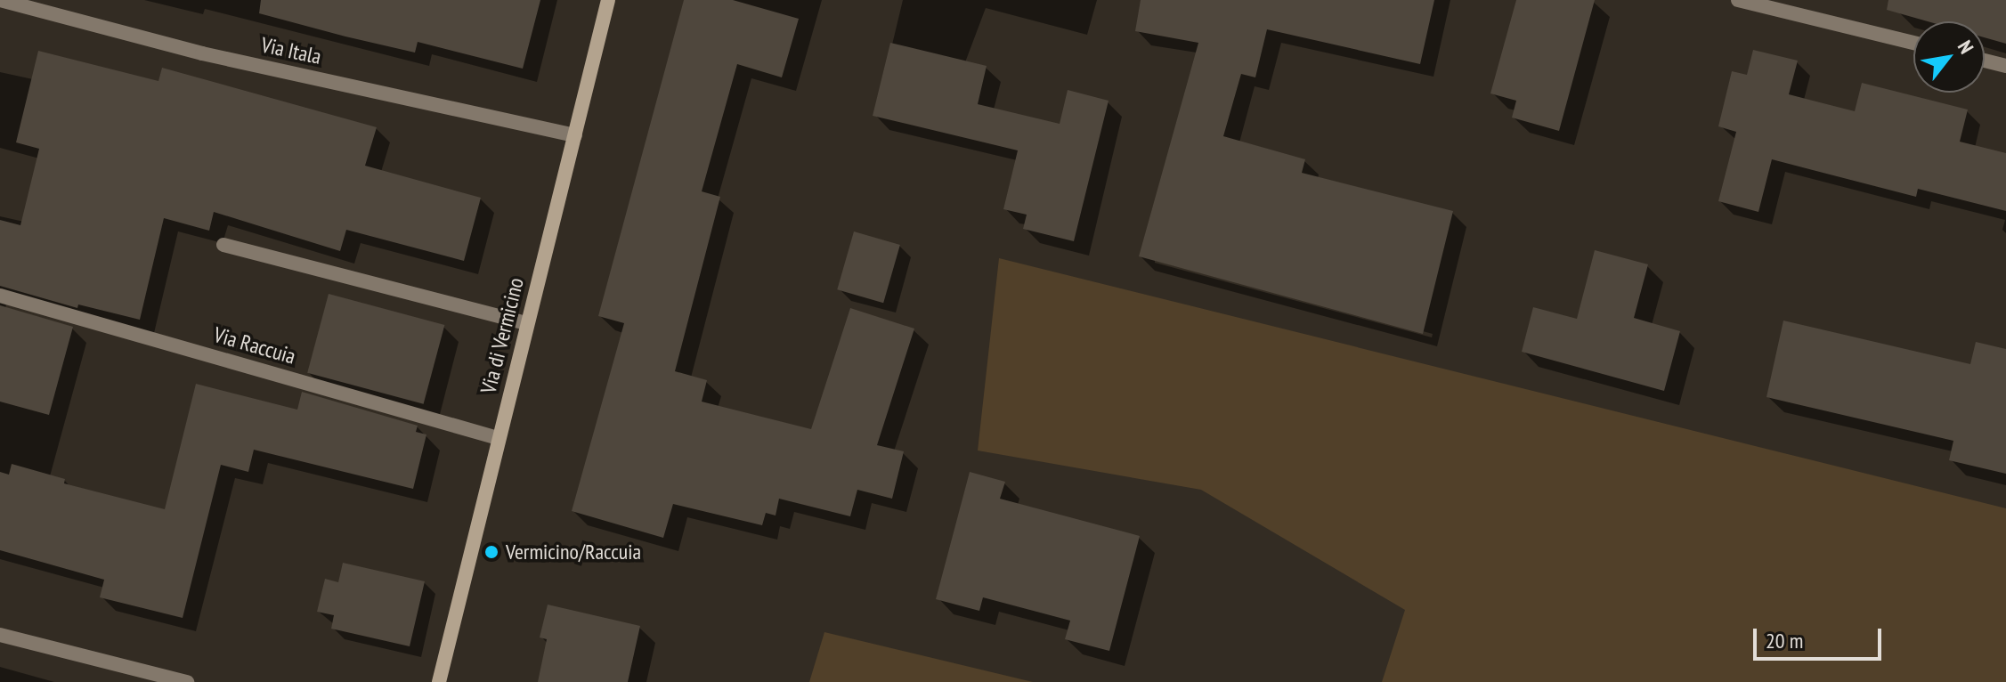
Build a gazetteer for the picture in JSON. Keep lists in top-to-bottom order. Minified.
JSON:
{"streets":{"main road":["Via di Vermicino"],"street":["Via Itala","Via Raccuia"]},"crossings":[["Via Itala","Via di Vermicino"],["Via di Vermicino","Via Raccuia"]],"places":["Vermicino/Raccuia"],"scale_bar":"20 m","north":"top right"}
